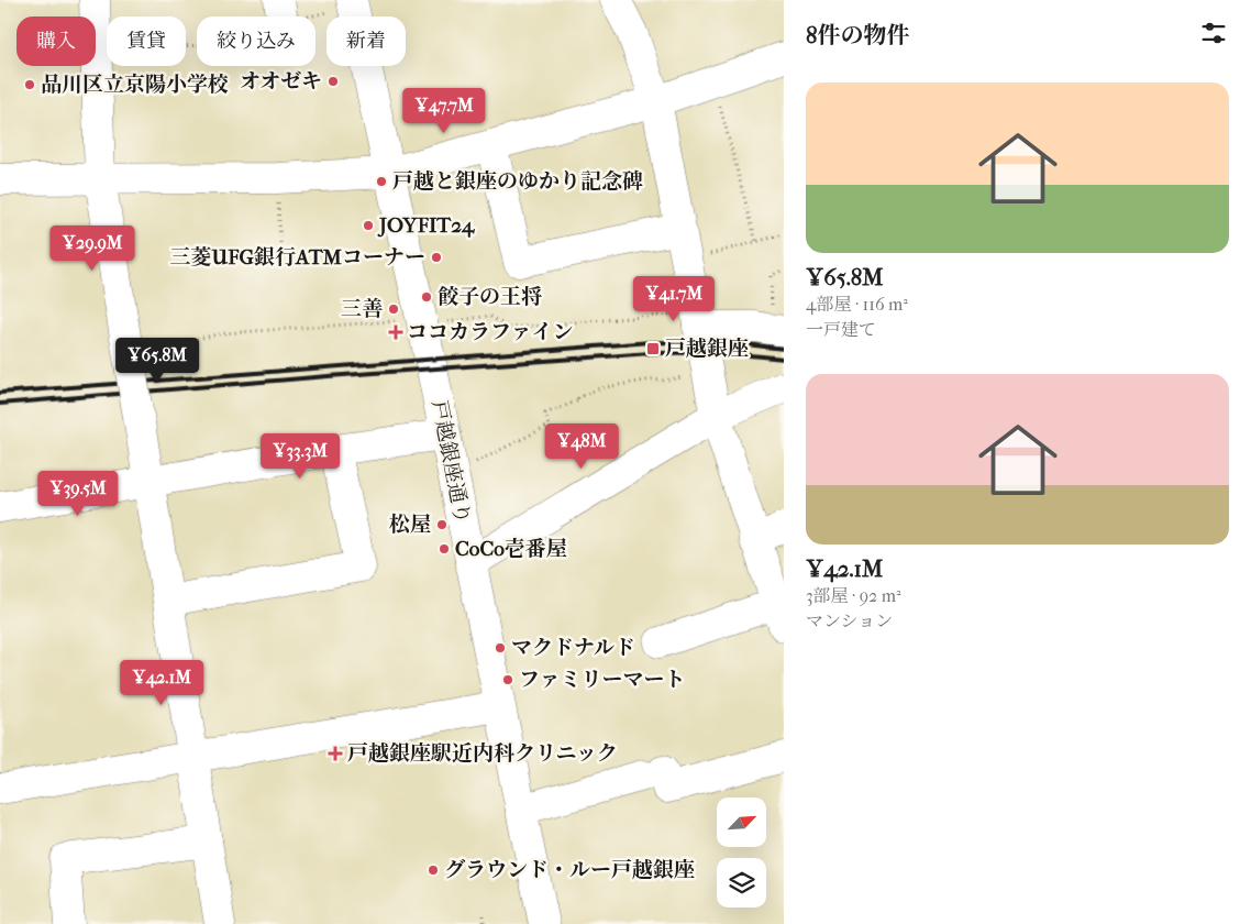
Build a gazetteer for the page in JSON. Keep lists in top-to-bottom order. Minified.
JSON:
{"streets":{"street":["戸越銀座通り"]},"places":{"other":["オオゼキ","品川区立京陽小学校","戸越と銀座のゆかり記念碑","JOYFIT24","三菱UFG銀行ATMコーナー","餃子の王将","三善","松屋","CoCo壱番屋","マクドナルド","ファミリーマート","グラウンド・ルー戸越銀座"],"health":["ココカラファイン","戸越銀座駅近内科クリニック"],"transit":["戸越銀座"]},"north":"top right","page":{"heading":"8件の物件","chip":["購入","賃貸","絞り込み","新着"],"list":[{"name":"¥65.8M","note":"4部屋 · 116 m² · 一戸建て"},{"name":"¥42.1M","note":"3部屋 · 92 m² · マンション"}],"price":["¥47.7M","¥29.9M","¥41.7M","¥65.8M","¥48M","¥33.3M","¥39.5M","¥42.1M"]}}
